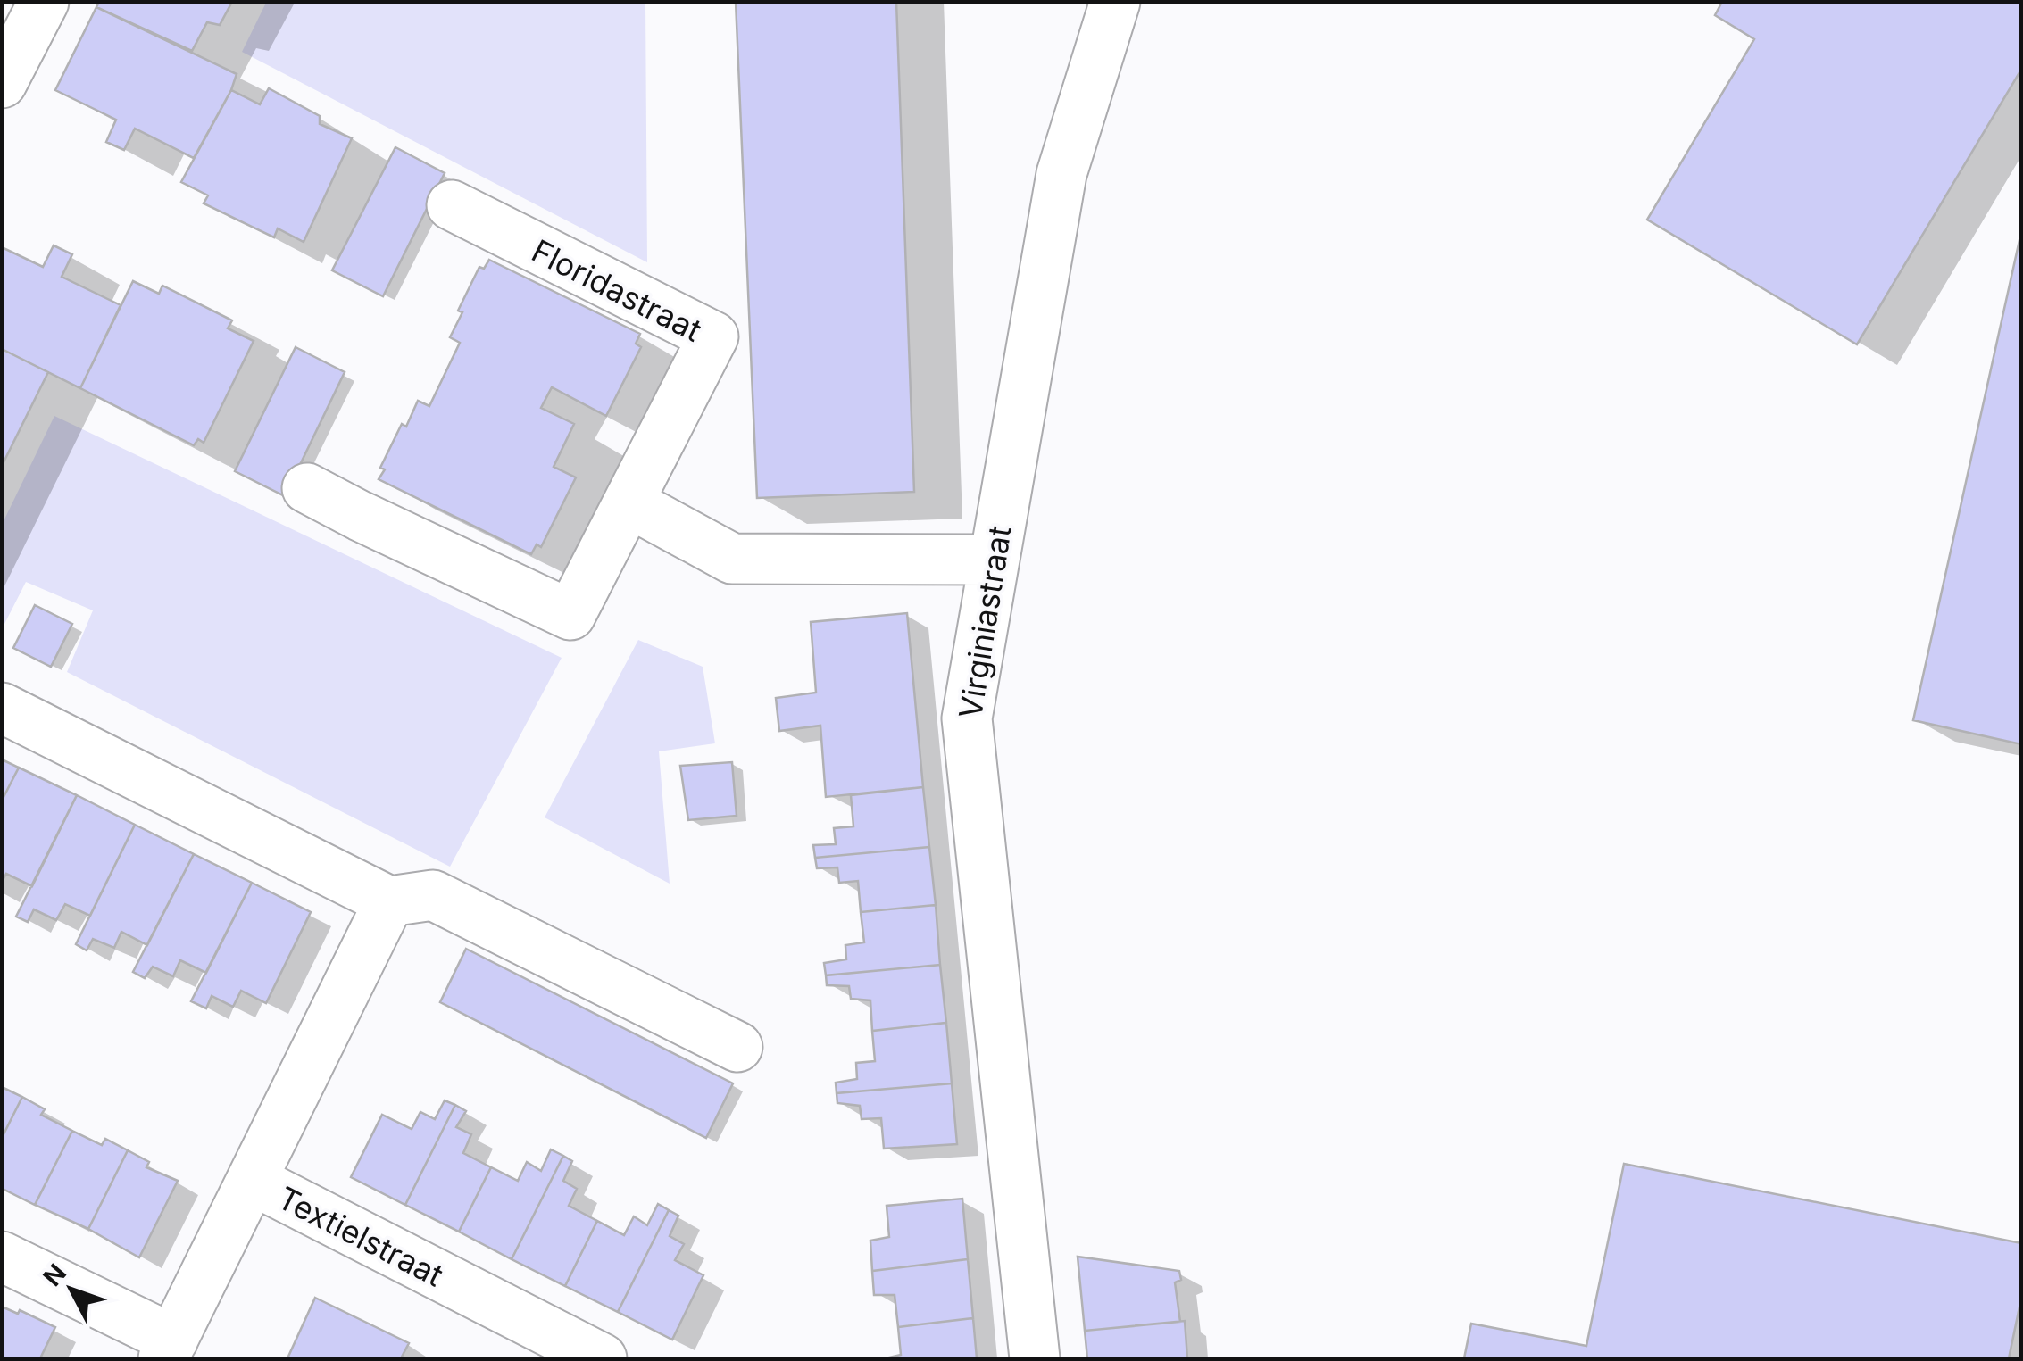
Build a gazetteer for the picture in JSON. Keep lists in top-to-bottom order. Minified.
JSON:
{"streets":{"street":["Floridastraat","Virginiastraat","Textielstraat"]},"north":"top left"}
